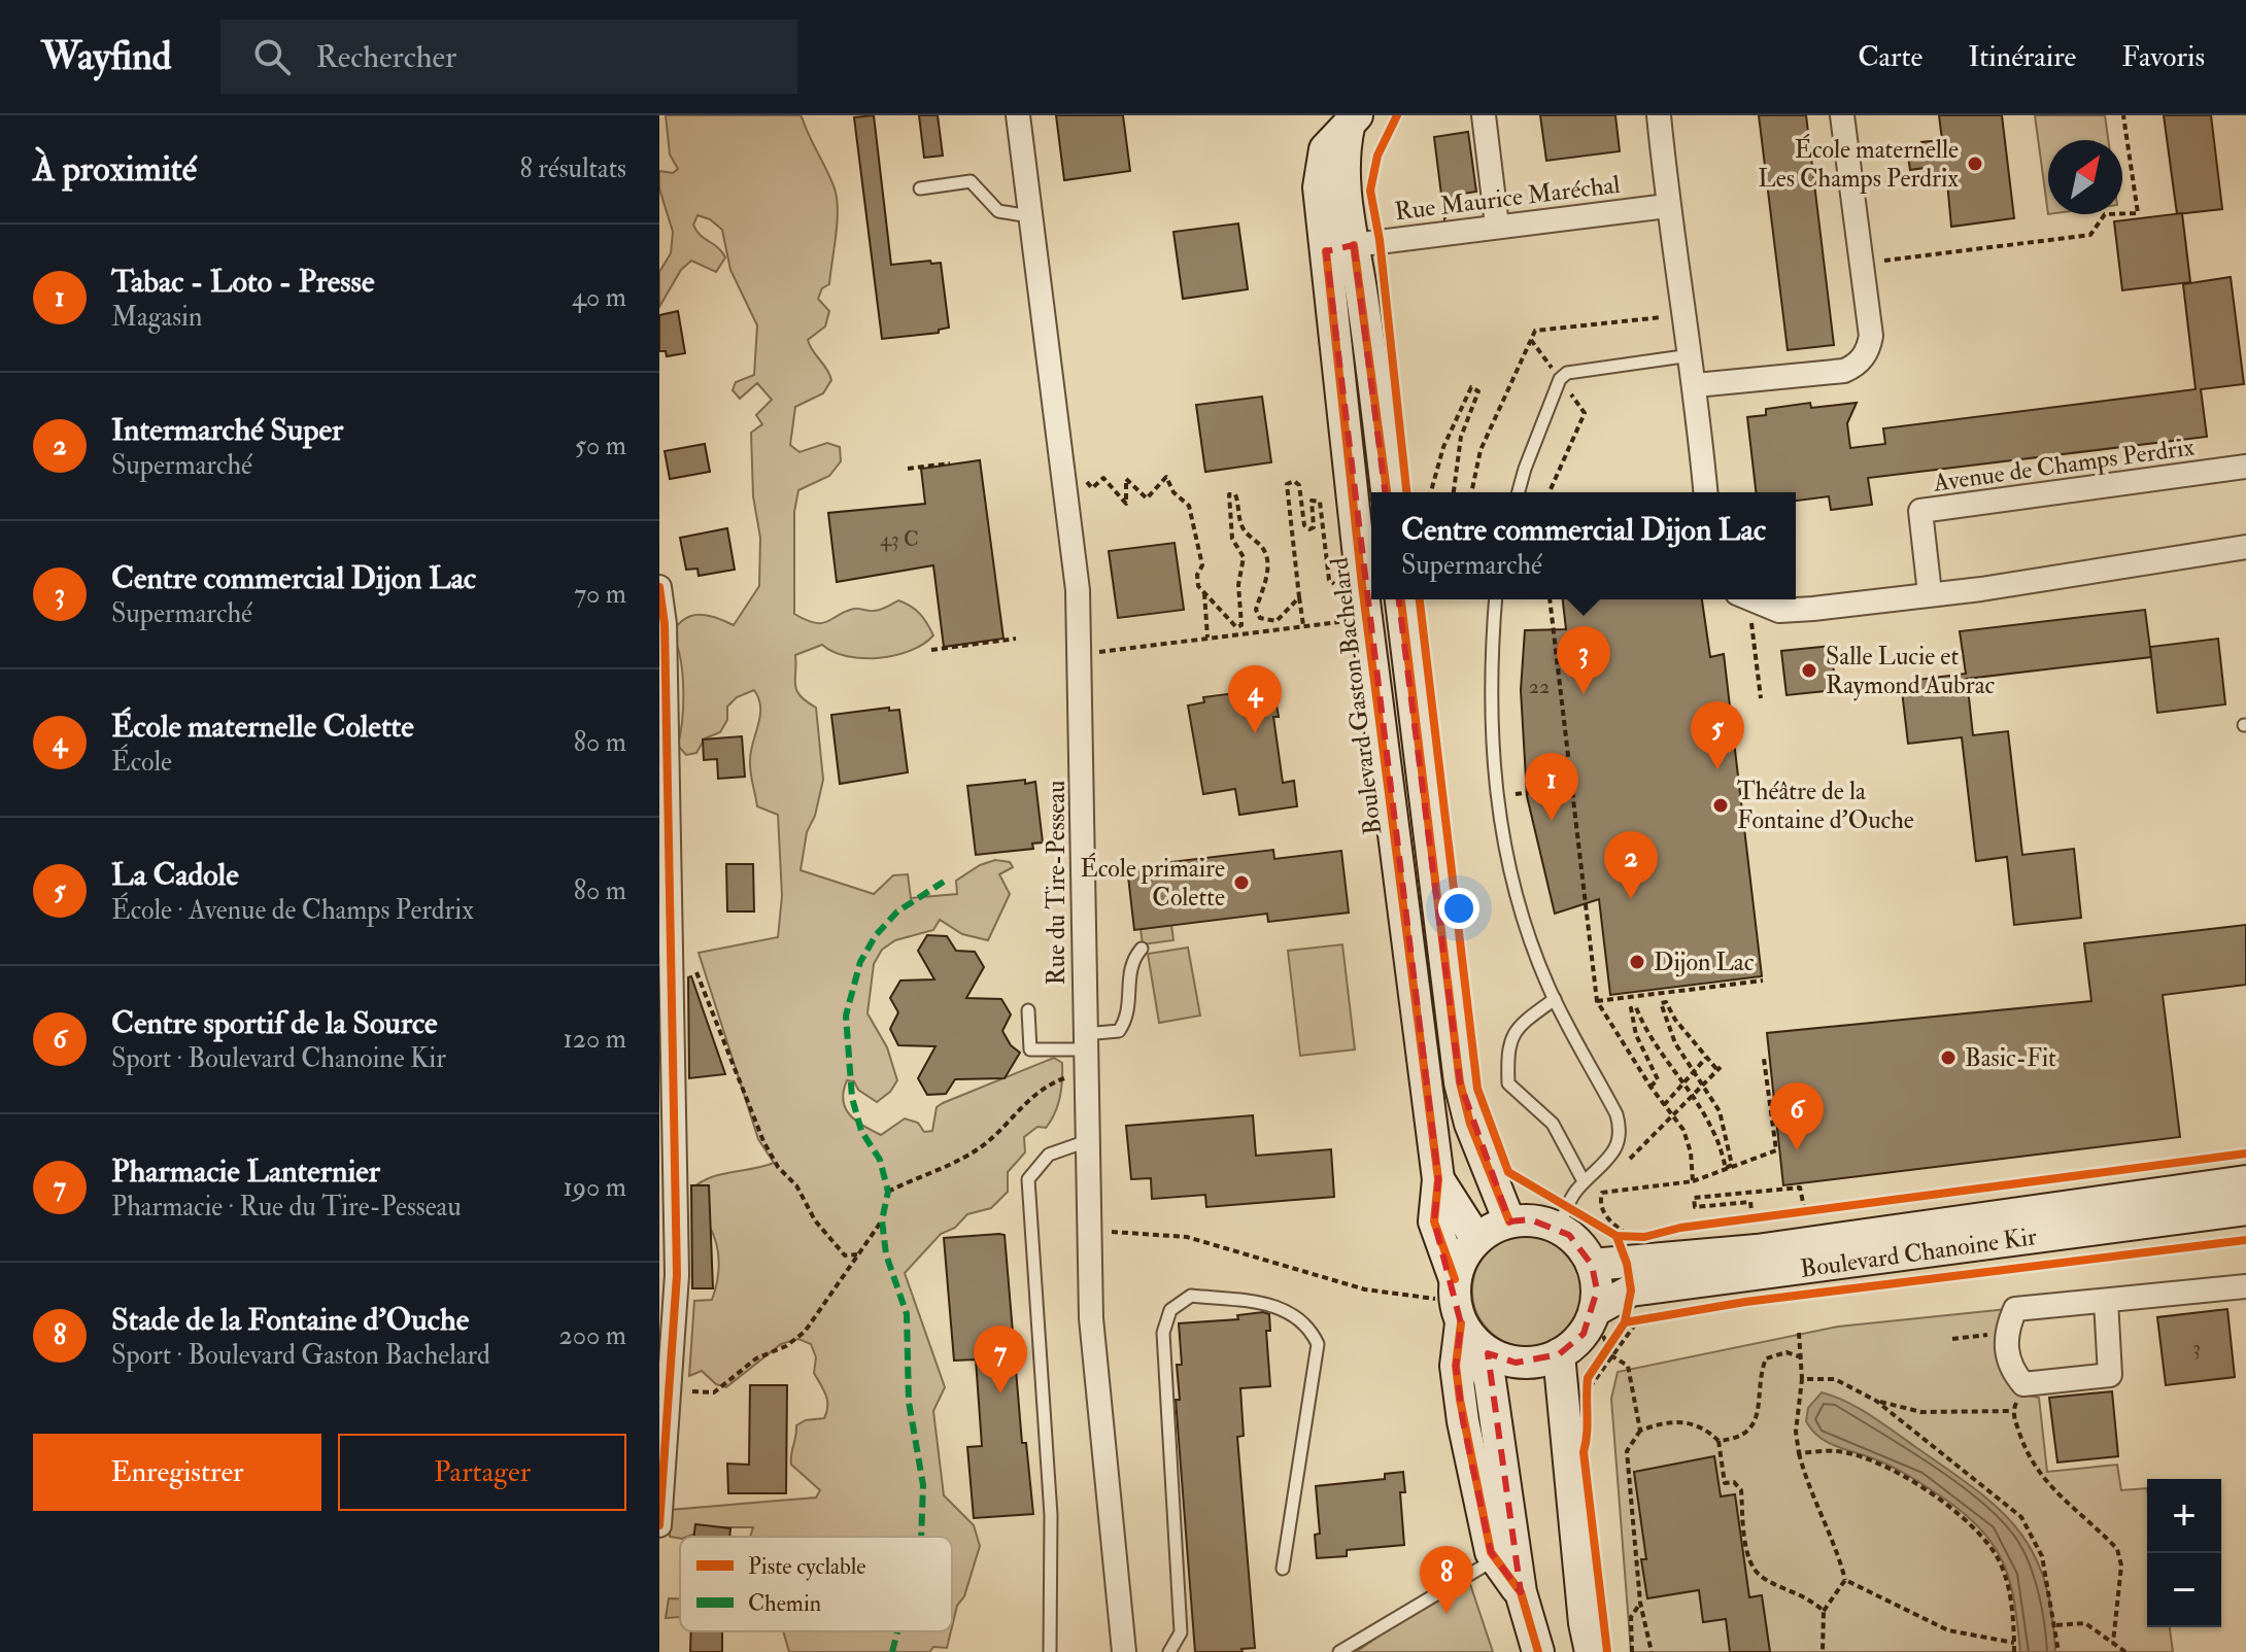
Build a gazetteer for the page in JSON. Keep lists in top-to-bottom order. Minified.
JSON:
{"streets":{"main road":["Boulevard Gaston Bachelard","Boulevard Chanoine Kir"],"street":["Rue Maurice Maréchal","Avenue de Champs Perdrix","Rue du Tire-Pesseau"]},"crossings":[["Rue Maurice Maréchal","Boulevard Gaston Bachelard"],["Boulevard Gaston Bachelard","Boulevard Chanoine Kir"]],"places":["École maternelle Les Champs Perdrix","Salle Lucie et Raymond Aubrac","Théâtre de la Fontaine d'Ouche","École primaire Colette","Dijon Lac","Basic-Fit"],"house_numbers":["43 C","22","3"],"legend":["Piste cyclable","Chemin"],"north":"top right","page":{"header":"Wayfind","search":"Rechercher","nav":["Carte","Itinéraire","Favoris"],"heading":["À proximité","8 résultats"],"list":[{"mark":"1","name":"Tabac - Loto - Presse","note":"Magasin","value":"40 m"},{"mark":"2","name":"Intermarché Super","note":"Supermarché","value":"50 m"},{"mark":"3","name":"Centre commercial Dijon Lac","note":"Supermarché","value":"70 m"},{"mark":"4","name":"École maternelle Colette","note":"École","value":"80 m"},{"mark":"5","name":"La Cadole","note":"École · Avenue de Champs Perdrix","value":"80 m"},{"mark":"6","name":"Centre sportif de la Source","note":"Sport · Boulevard Chanoine Kir","value":"120 m"},{"mark":"7","name":"Pharmacie Lanternier","note":"Pharmacie · Rue du Tire-Pesseau","value":"190 m"},{"mark":"8","name":"Stade de la Fontaine d'Ouche","note":"Sport · Boulevard Gaston Bachelard","value":"200 m"}],"popup":["Centre commercial Dijon Lac","Supermarché"],"pins":["3","4","5","1","2","6","7","8"],"buttons":["Enregistrer","Partager"],"map_buttons":["+","−"]}}
